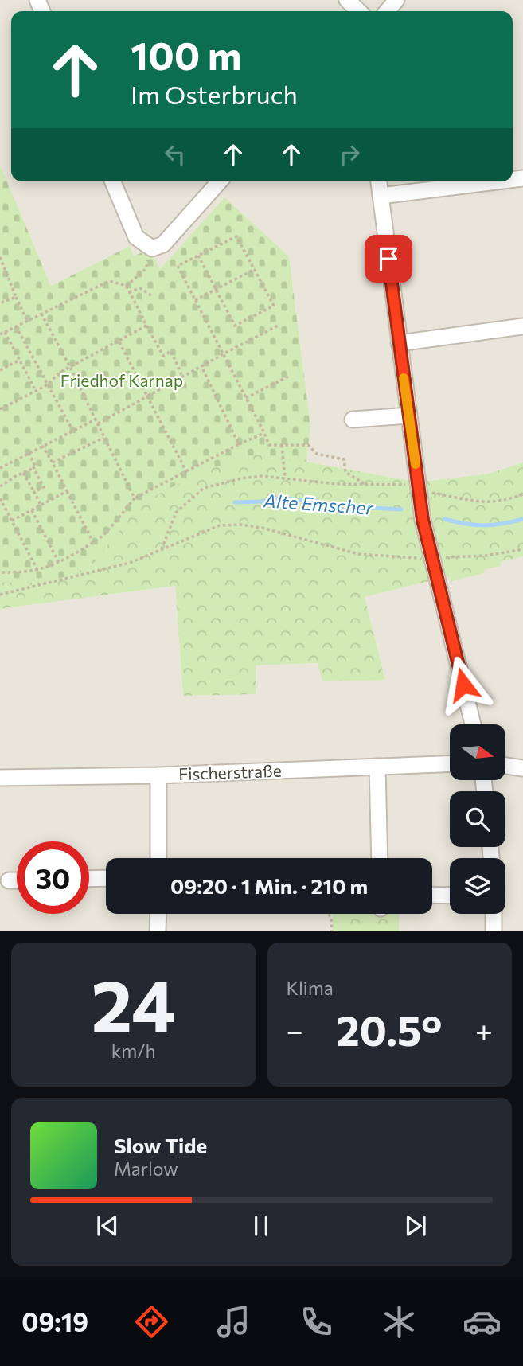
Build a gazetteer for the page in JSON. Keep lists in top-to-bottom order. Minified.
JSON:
{"streets":{"street":["Fischerstraße"]},"water":["Alte Emscher"],"parks":["Friedhof Karnap"],"north":"right","page":{"turn":["100 m","Im Osterbruch"],"limit":"30","trip":"09:20 · 1 Min. · 210 m","tile":[["24","km/h"],"Klima"],"heat":["−","20.5°","+"],"song":["Slow Tide","Marlow"],"tabs":"09:19"}}
